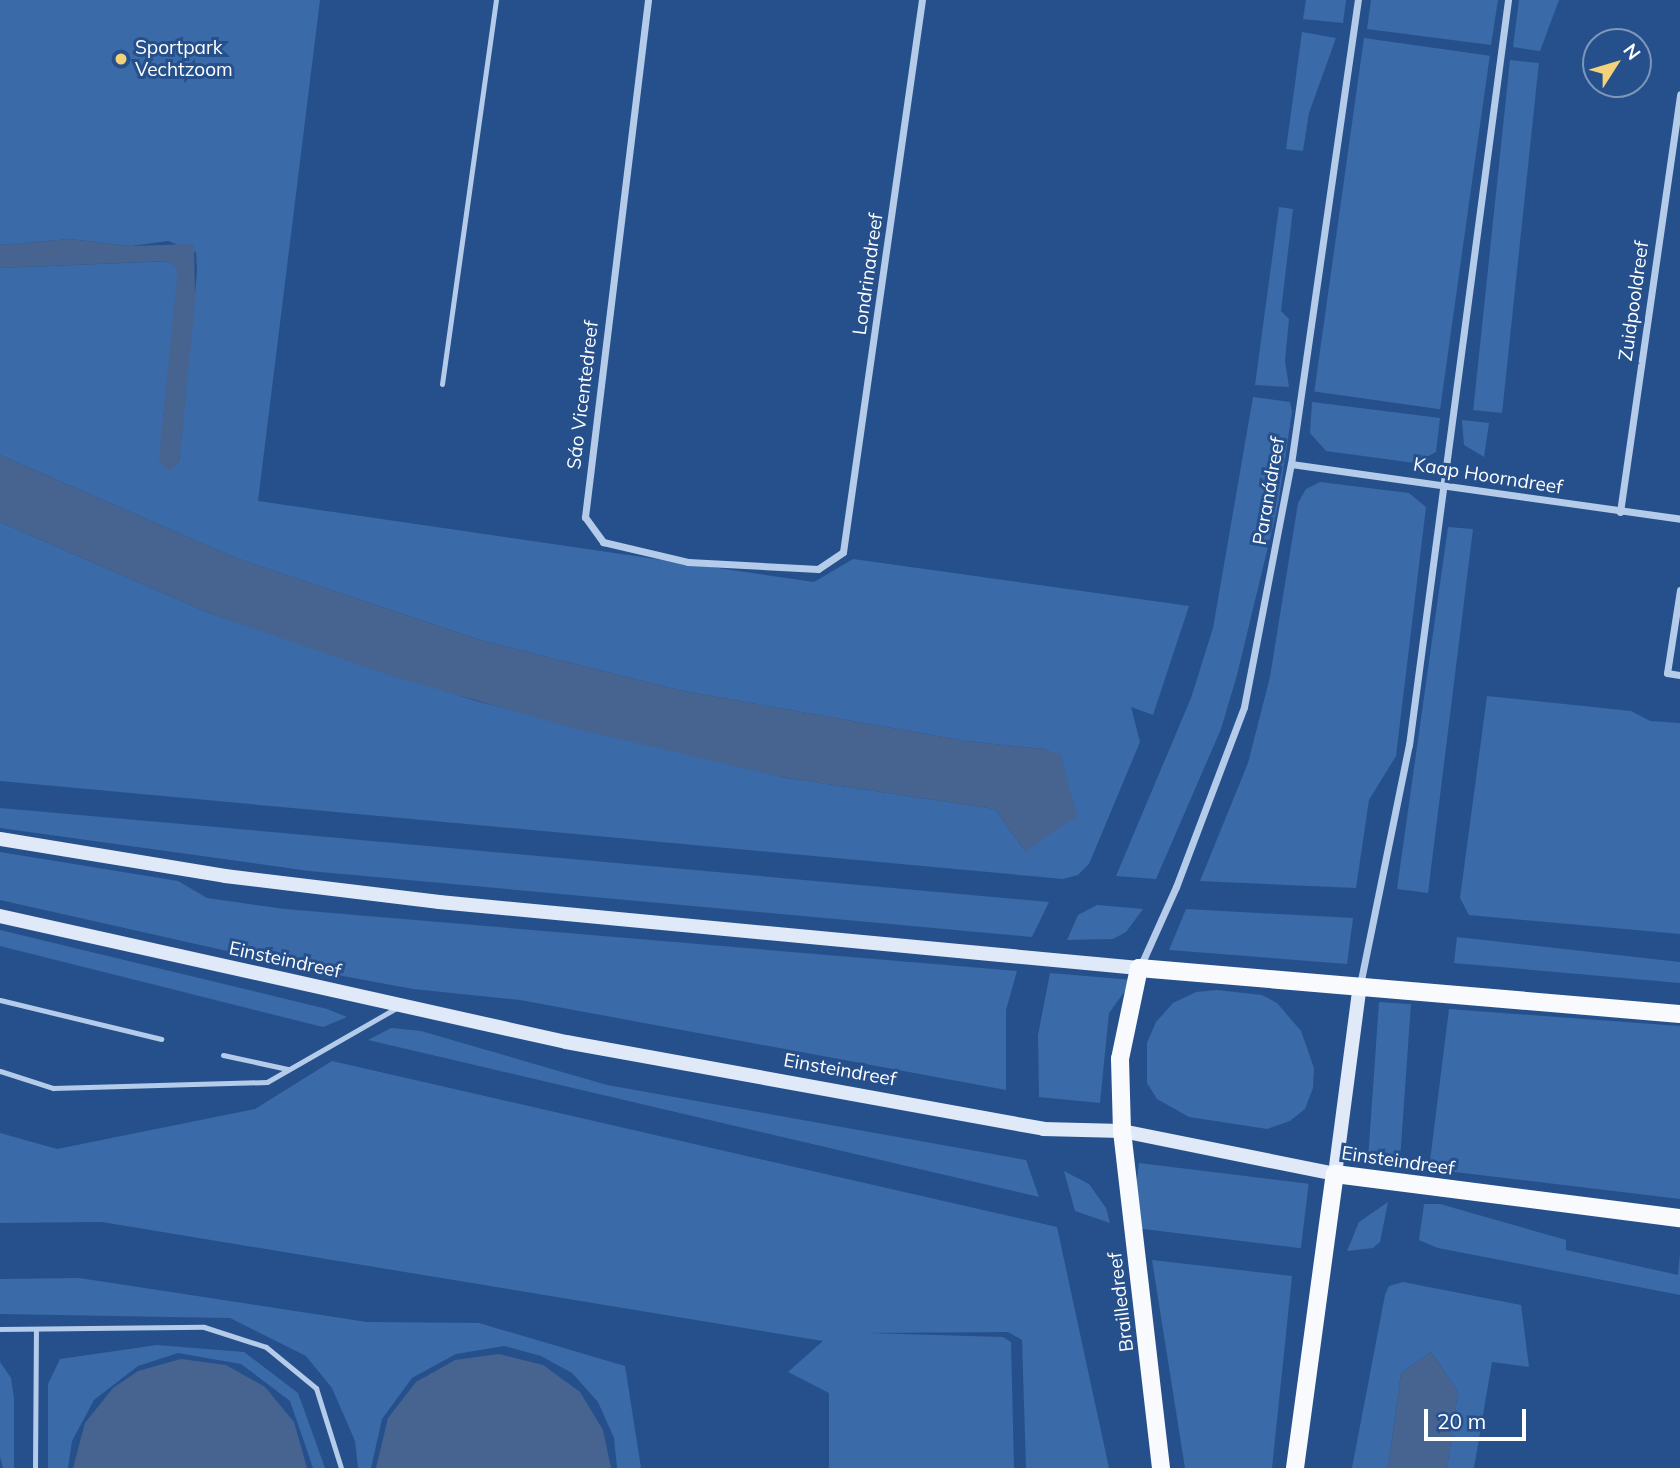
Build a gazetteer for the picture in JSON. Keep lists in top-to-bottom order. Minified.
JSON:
{"streets":{"main road":["Einsteindreef","Brailledreef"],"street":["Londrinadreef","Zuidpooldreef","Sáo Vicentedreef","Kaap Hoorndreef","Paranádreef"]},"crossings":[["Londrinadreef","Sáo Vicentedreef"],["Zuidpooldreef","Kaap Hoorndreef"],["Kaap Hoorndreef","Paranádreef"],["Paranádreef","Brailledreef"],["Einsteindreef","Brailledreef"]],"places":["Sportpark Vechtzoom"],"scale_bar":"20 m","north":"top right"}
